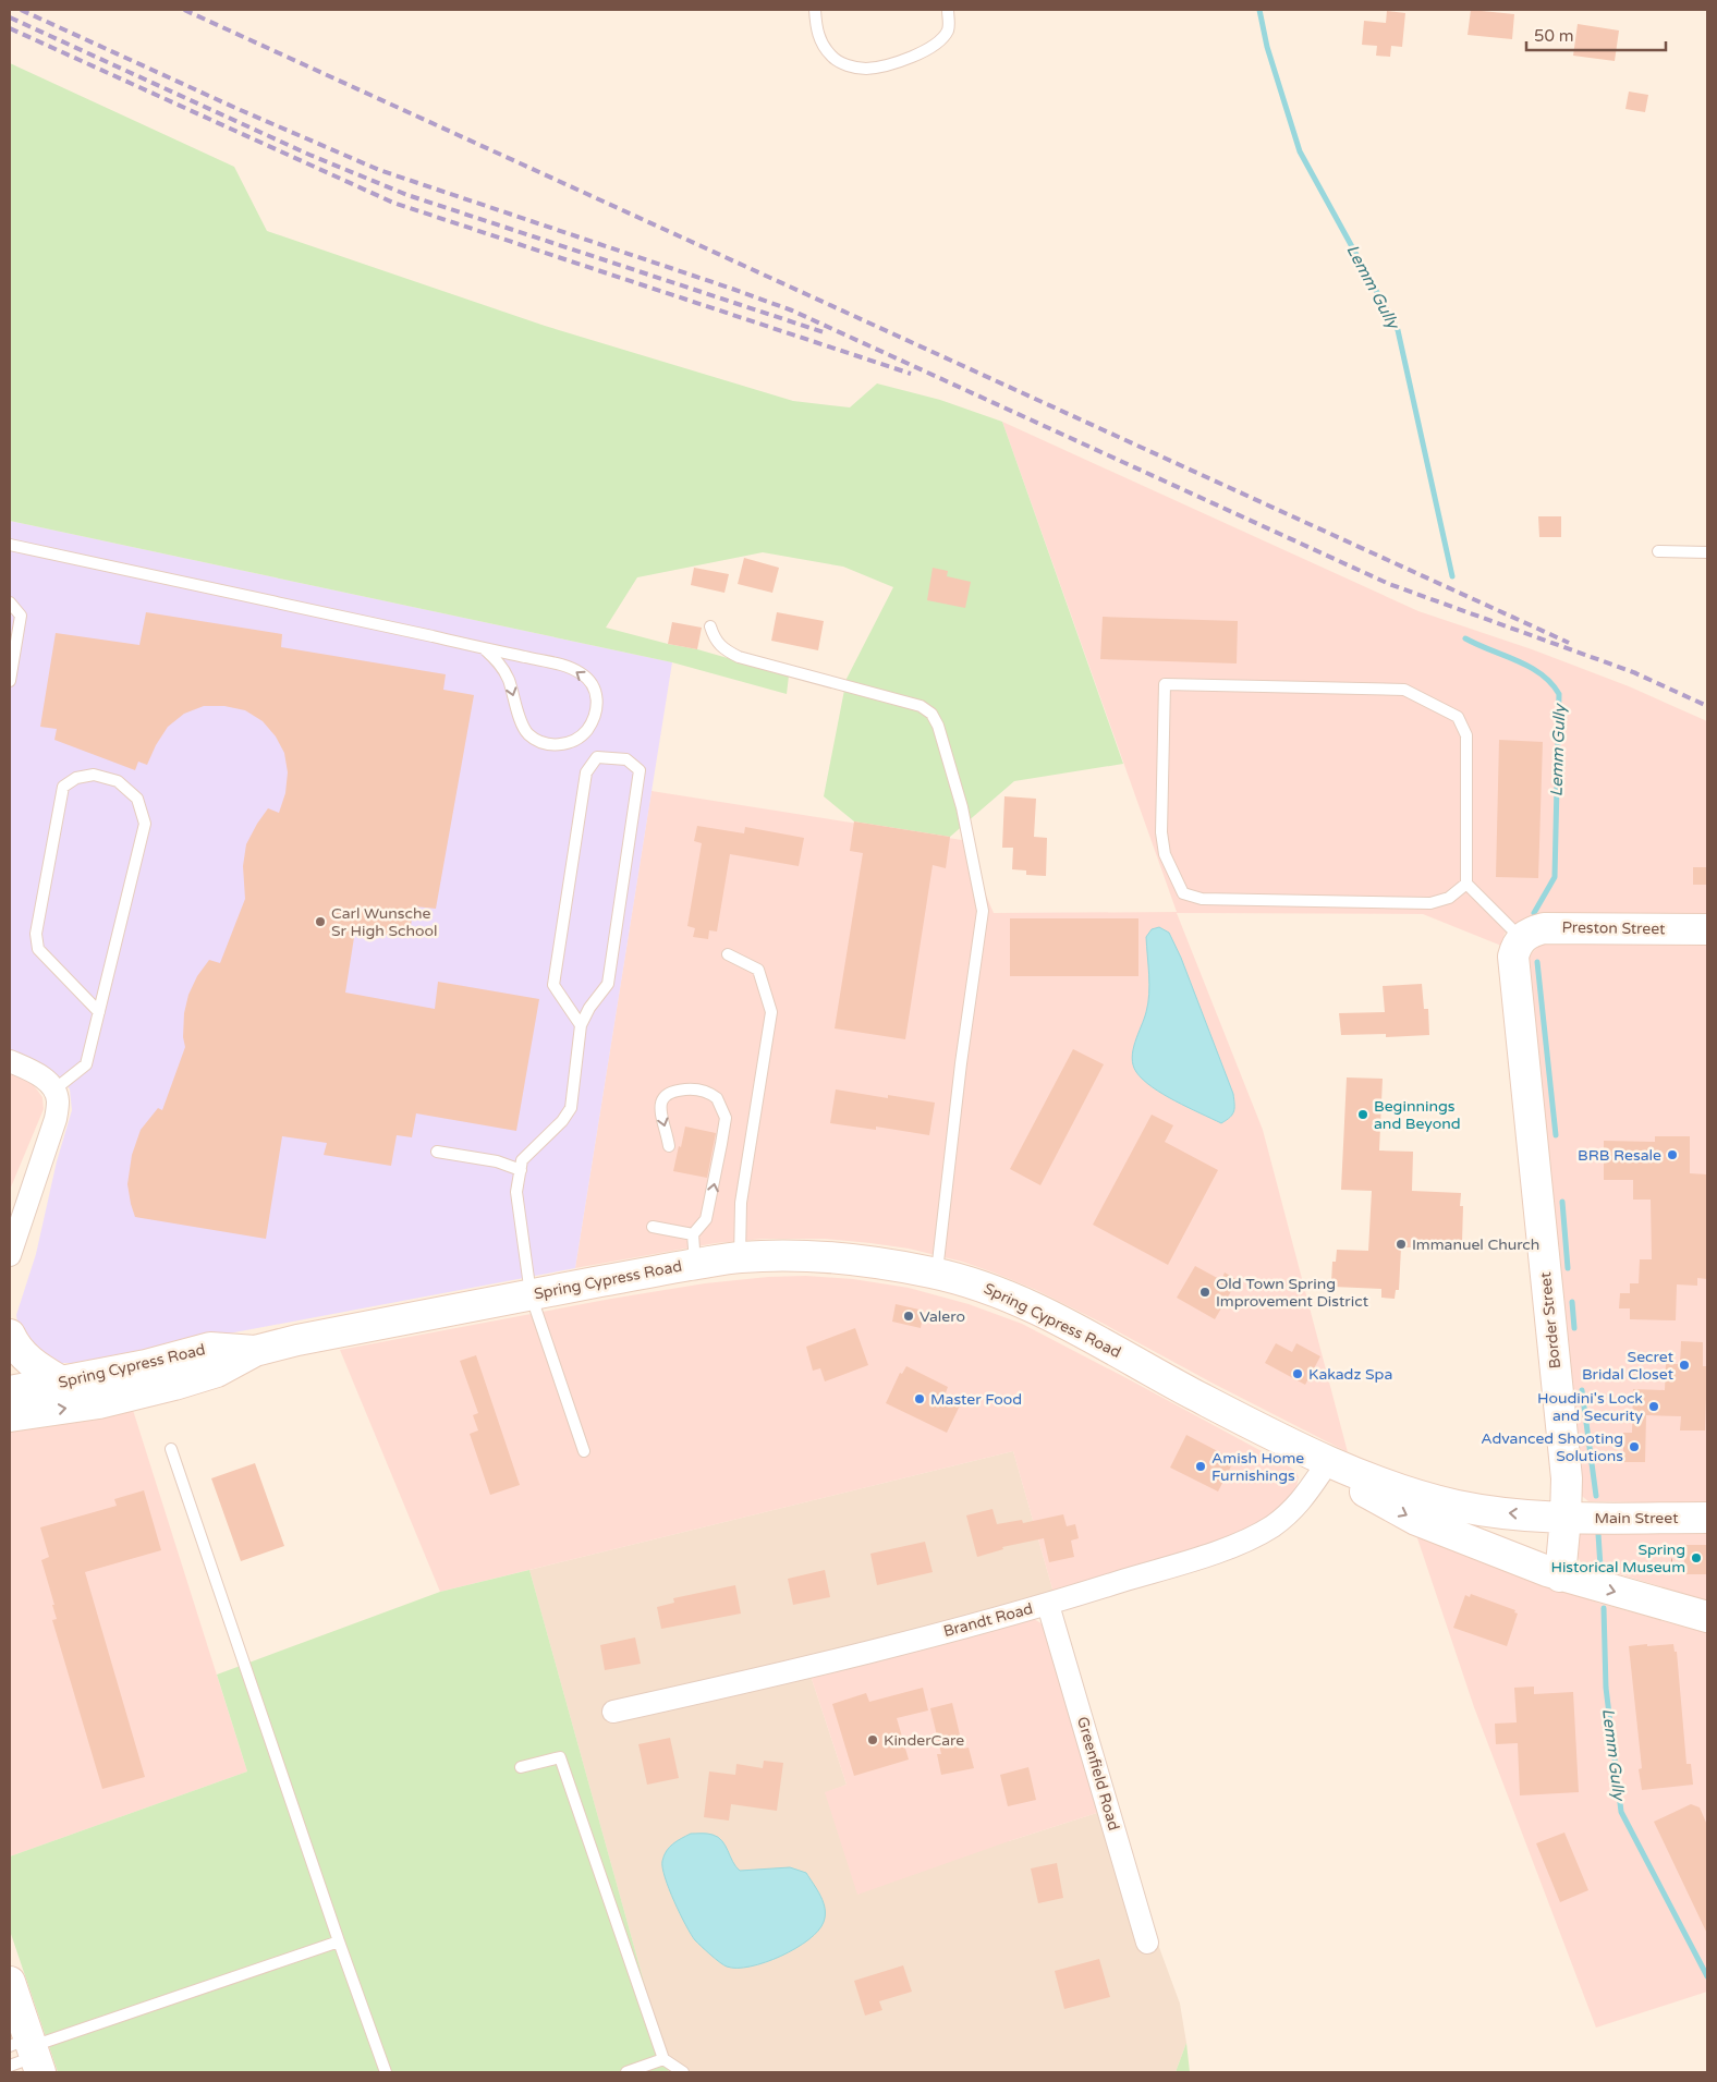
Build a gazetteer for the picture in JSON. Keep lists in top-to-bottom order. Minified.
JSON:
{"streets":{"main road":["Preston Street","Spring Cypress Road","Border Street","Main Street"],"street":["Brandt Road","Greenfield Road"]},"crossings":[["Preston Street","Border Street"],["Spring Cypress Road","Border Street"],["Spring Cypress Road","Main Street"],["Spring Cypress Road","Brandt Road"],["Border Street","Main Street"],["Brandt Road","Greenfield Road"]],"water":["Lemm Gully"],"places":["Carl Wunsche Sr High School","Beginnings and Beyond","BRB Resale","Immanuel Church","Old Town Spring Improvement District","Valero","Secret Bridal Closet","Kakadz Spa","Master Food","Houdini's Lock and Security","Advanced Shooting Solutions","Amish Home Furnishings","Spring Historical Museum","KinderCare"],"scale_bar":"50 m"}
